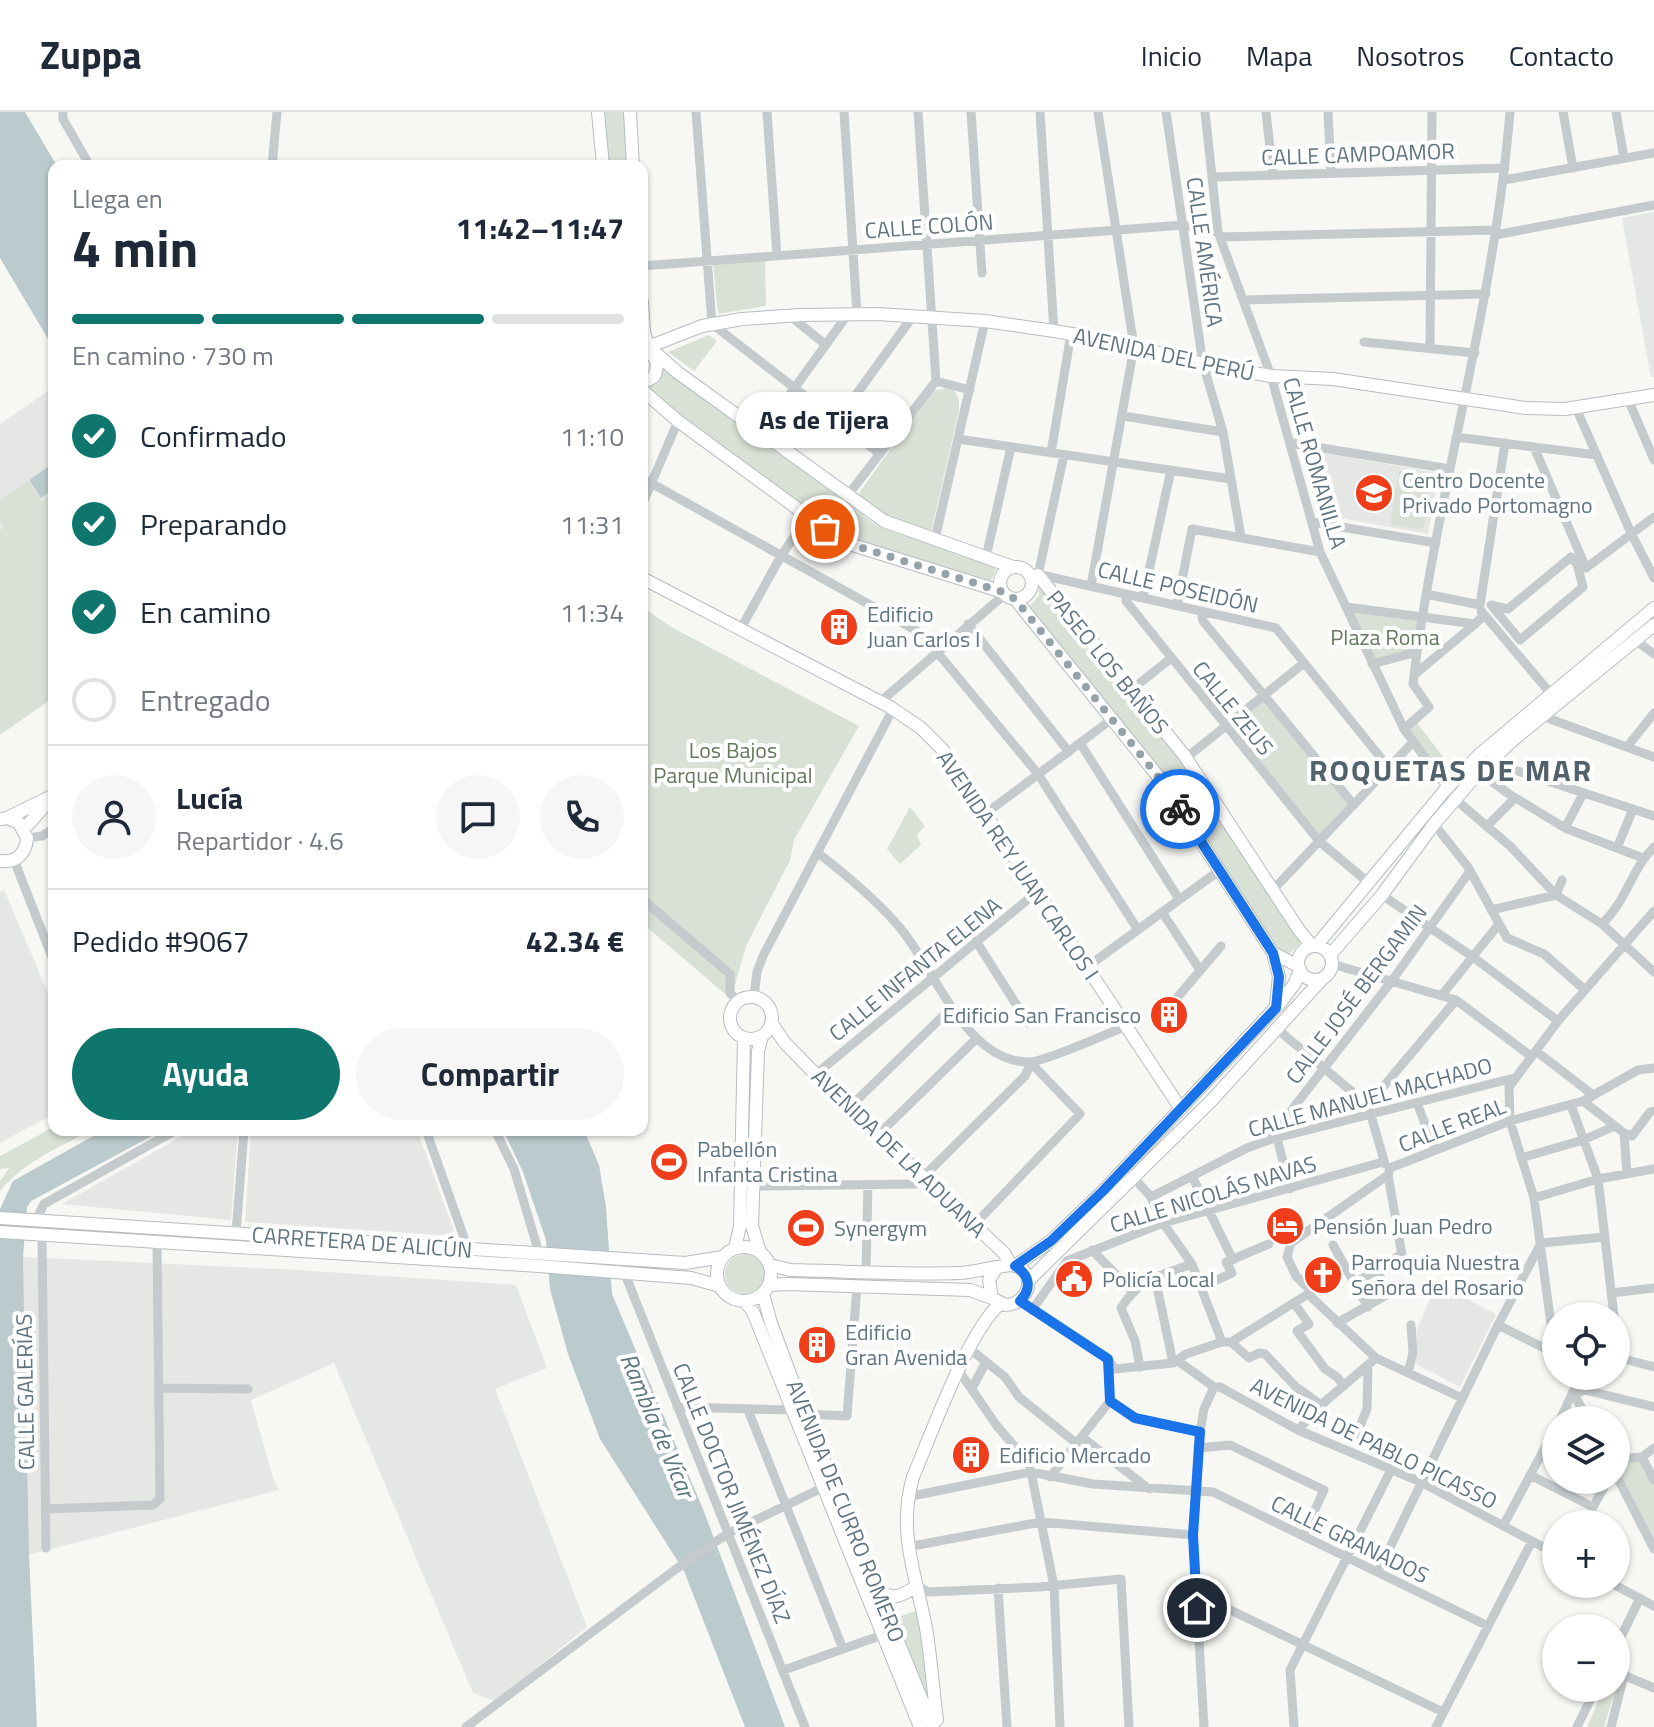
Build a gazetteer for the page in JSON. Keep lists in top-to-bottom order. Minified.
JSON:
{"streets":{"street":["CALLE CAMPOAMOR","CALLE COLÓN","CALLE AMÉRICA","AVENIDA DEL PERÚ","CALLE ROMANILLA","CALLE POSEIDÓN","PASEO LOS BAÑOS","CALLE ZEUS","AVENIDA REY JUAN CARLOS I","CALLE INFANTA ELENA","CALLE JOSÉ BERGAMIN","CALLE MANUEL MACHADO","CALLE REAL","AVENIDA DE LA ADUANA","CALLE NICOLÁS NAVAS","CARRETERA DE ALICÚN","CALLE GALERÍAS","AVENIDA DE PABLO PICASSO","CALLE DOCTOR JIMÉNEZ DÍAZ","AVENIDA DE CURRO ROMERO","CALLE GRANADOS"]},"crossings":[["CALLE CAMPOAMOR","CALLE ROMANILLA"],["CALLE COLÓN","CALLE AMÉRICA"],["CALLE COLÓN","CALLE ROMANILLA"],["CALLE AMÉRICA","AVENIDA DEL PERÚ"],["AVENIDA DEL PERÚ","CALLE ROMANILLA"],["CALLE POSEIDÓN","PASEO LOS BAÑOS"],["CALLE POSEIDÓN","CALLE ZEUS"],["AVENIDA REY JUAN CARLOS I","CALLE INFANTA ELENA"],["CALLE INFANTA ELENA","AVENIDA DE LA ADUANA"],["CALLE JOSÉ BERGAMIN","CALLE MANUEL MACHADO"],["CALLE REAL","CALLE NICOLÁS NAVAS"],["CARRETERA DE ALICÚN","CALLE GALERÍAS"],["CARRETERA DE ALICÚN","CALLE DOCTOR JIMÉNEZ DÍAZ"],["CARRETERA DE ALICÚN","AVENIDA DE CURRO ROMERO"]],"districts":["ROQUETAS DE MAR"],"water":["Rambla de Vícar"],"parks":["Plaza Roma","Los Bajos Parque Municipal"],"places":{"school or university":["Centro Docente Privado Portomagno"],"other":["As de Tijera"],"building":["Edificio Juan Carlos I","Edificio San Francisco","Edificio Gran Avenida","Edificio Mercado"],"sports":["Pabellón Infanta Cristina","Synergym"],"hotel":["Pensión Juan Pedro"],"church":["Parroquia Nuestra Señora del Rosario"],"public building":["Policía Local"]},"page":{"header":"Zuppa","nav":["Inicio","Mapa","Nosotros","Contacto"],"heading":["4 min","Llega en","11:42–11:47"],"panel":["Lucía","Repartidor · 4.6","Pedido #9067","42.34 €"],"bar":"En camino · 730 m","bubble":"As de Tijera","list":[["Confirmado","11:10"],["Preparando","11:31"],["En camino","11:34"],"Entregado"],"buttons":["Ayuda","Compartir"],"map_buttons":["+","−"]}}
